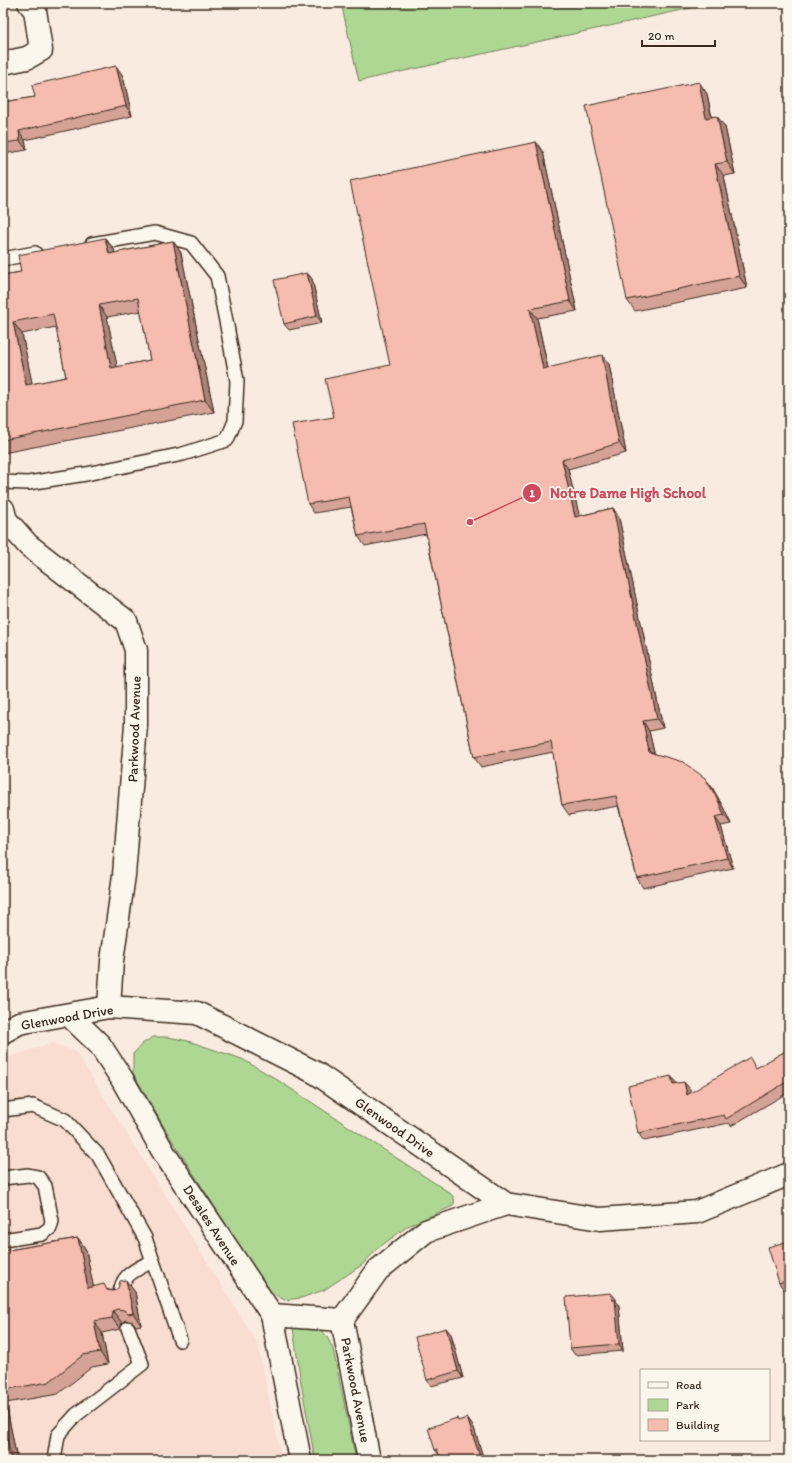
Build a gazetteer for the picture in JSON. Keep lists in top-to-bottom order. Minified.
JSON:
{"streets":{"street":["Parkwood Avenue","Glenwood Drive","Desales Avenue"]},"crossings":[["Parkwood Avenue","Glenwood Drive"],["Glenwood Drive","Desales Avenue"]],"places":["Notre Dame High School"],"legend":["Road","Park","Building"],"scale_bar":"20 m"}
